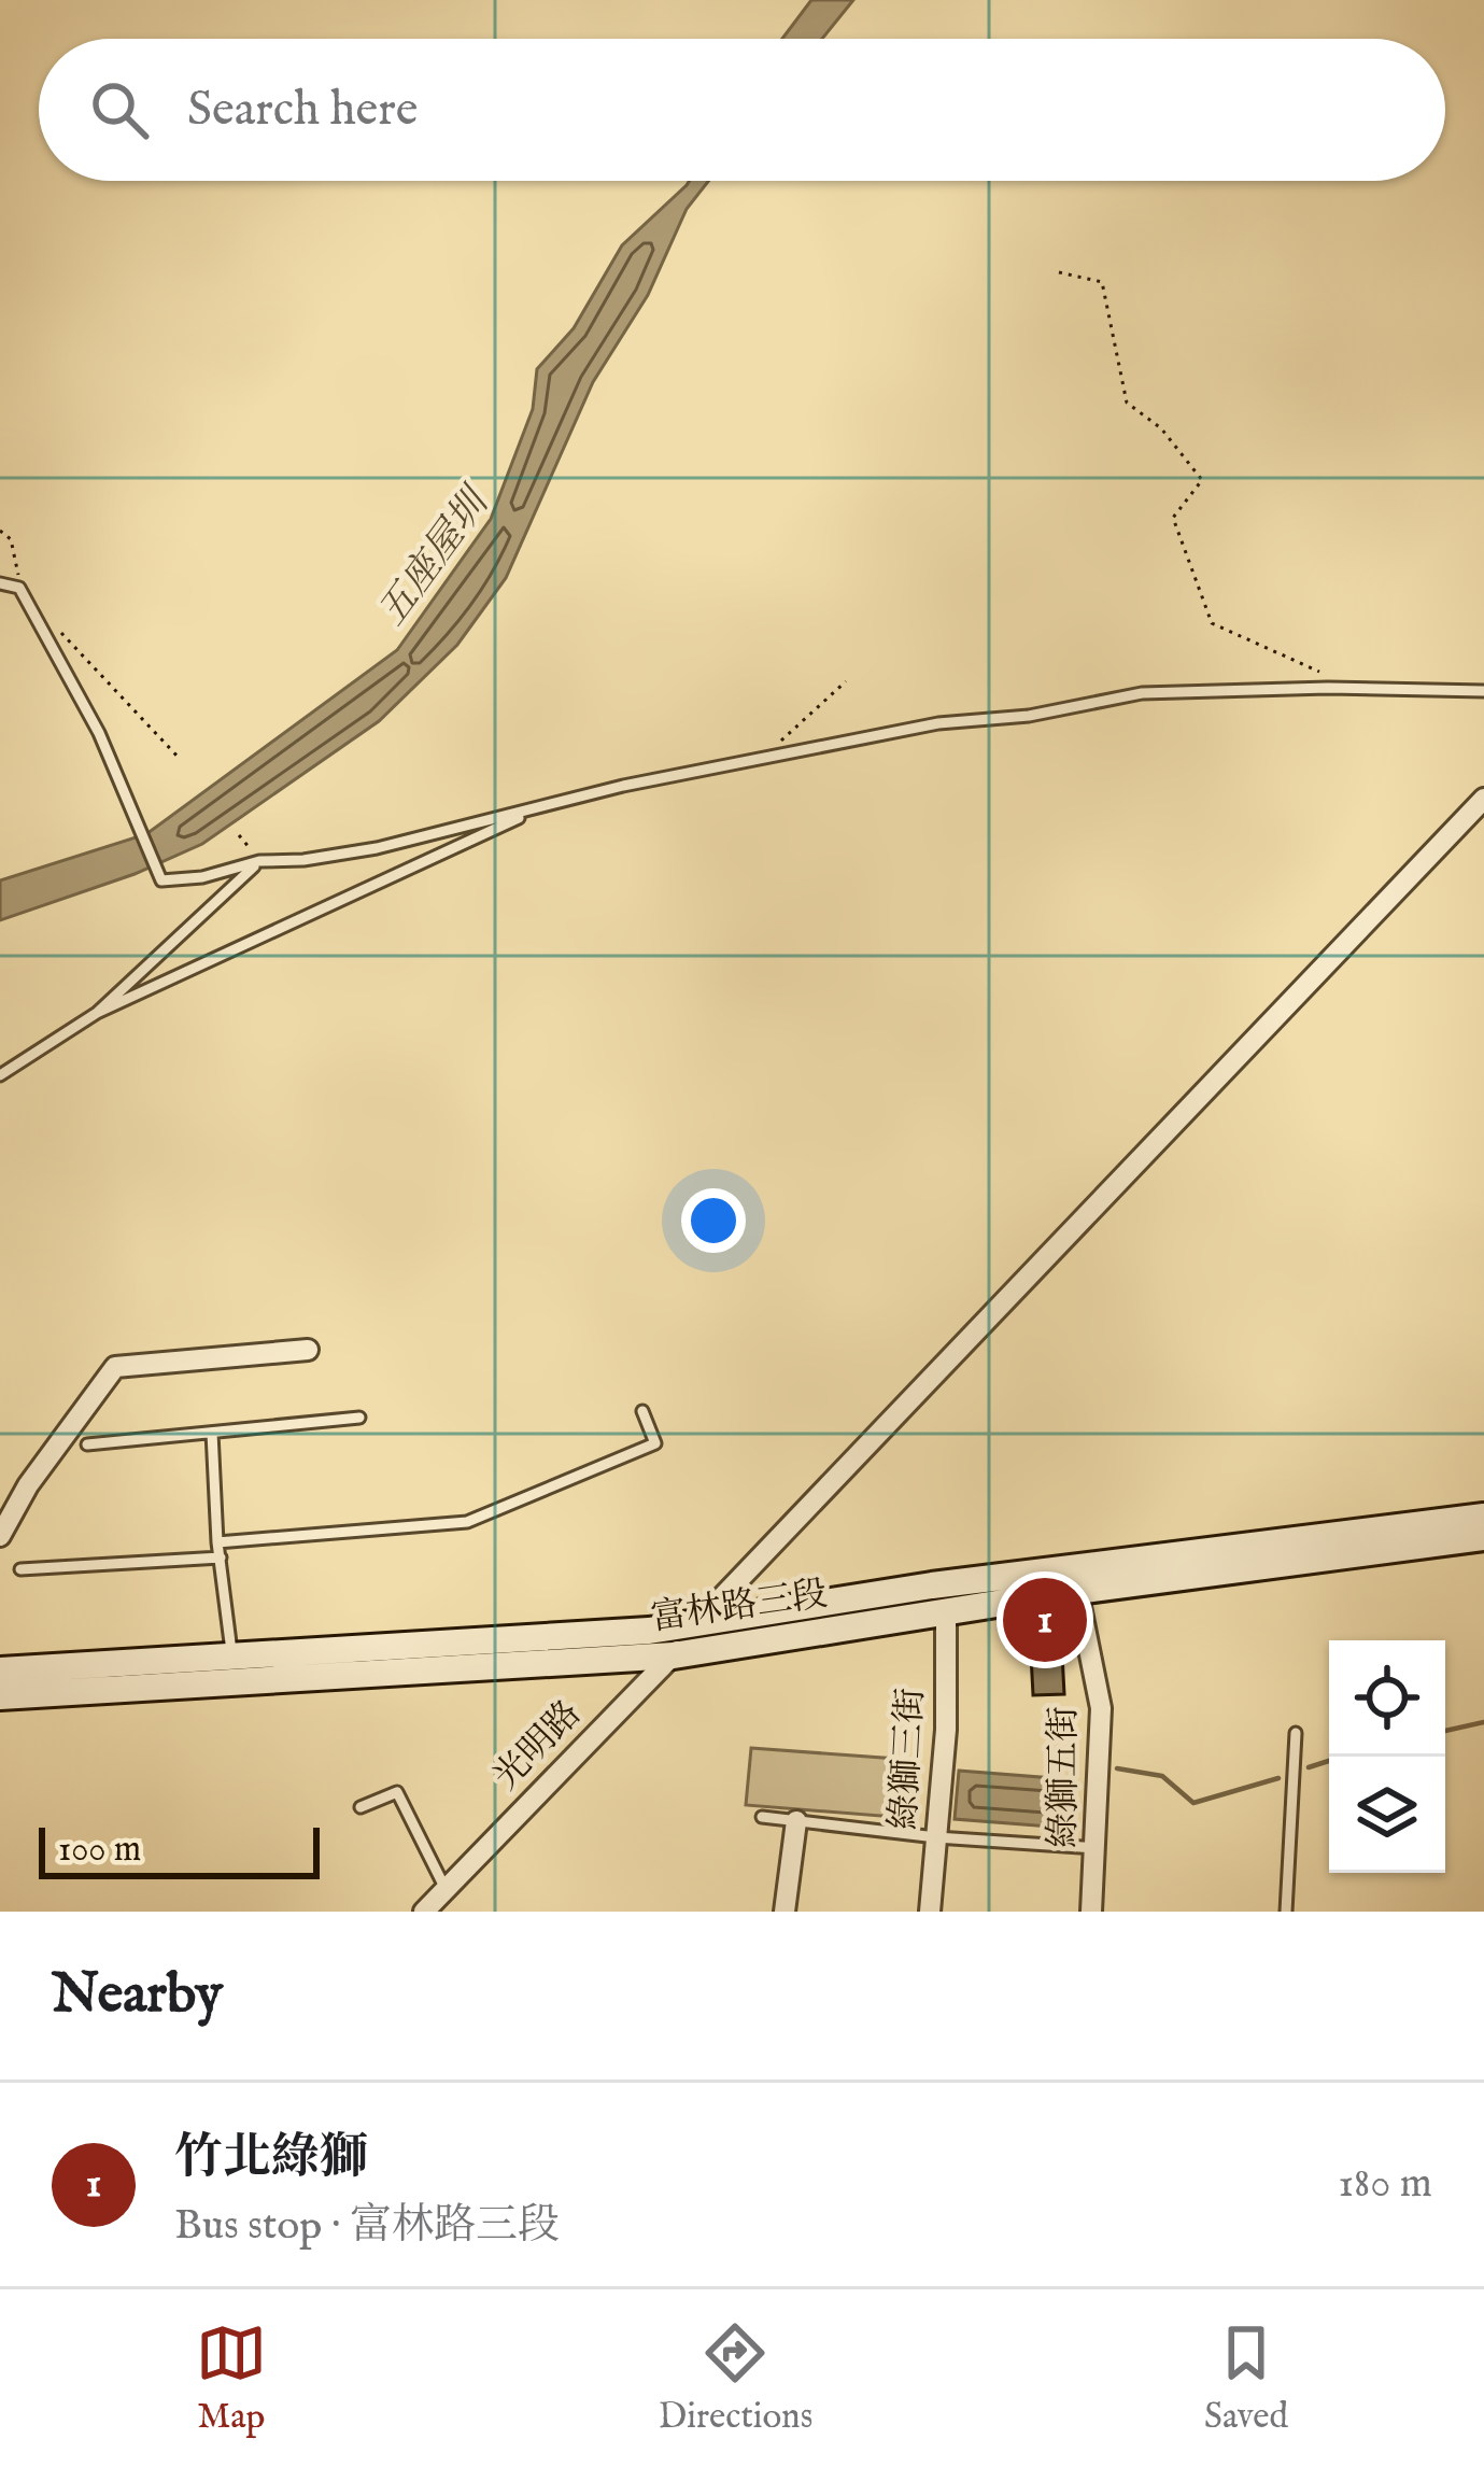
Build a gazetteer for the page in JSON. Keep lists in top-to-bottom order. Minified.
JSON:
{"streets":{"main road":["富林路三段"],"street":["光明路","綠獅三街","綠獅五街"]},"crossings":[["富林路三段","光明路"],["富林路三段","綠獅三街"],["富林路三段","綠獅五街"]],"water":["五座屋圳"],"scale_bar":"100 m","page":{"search":"Search here","pins":"1","scale":"100 m","heading":"Nearby","list":[{"mark":"1","name":"竹北綠獅","note":"Bus stop · 富林路三段","value":"180 m"}],"nav":["Map","Directions","Saved"]}}
